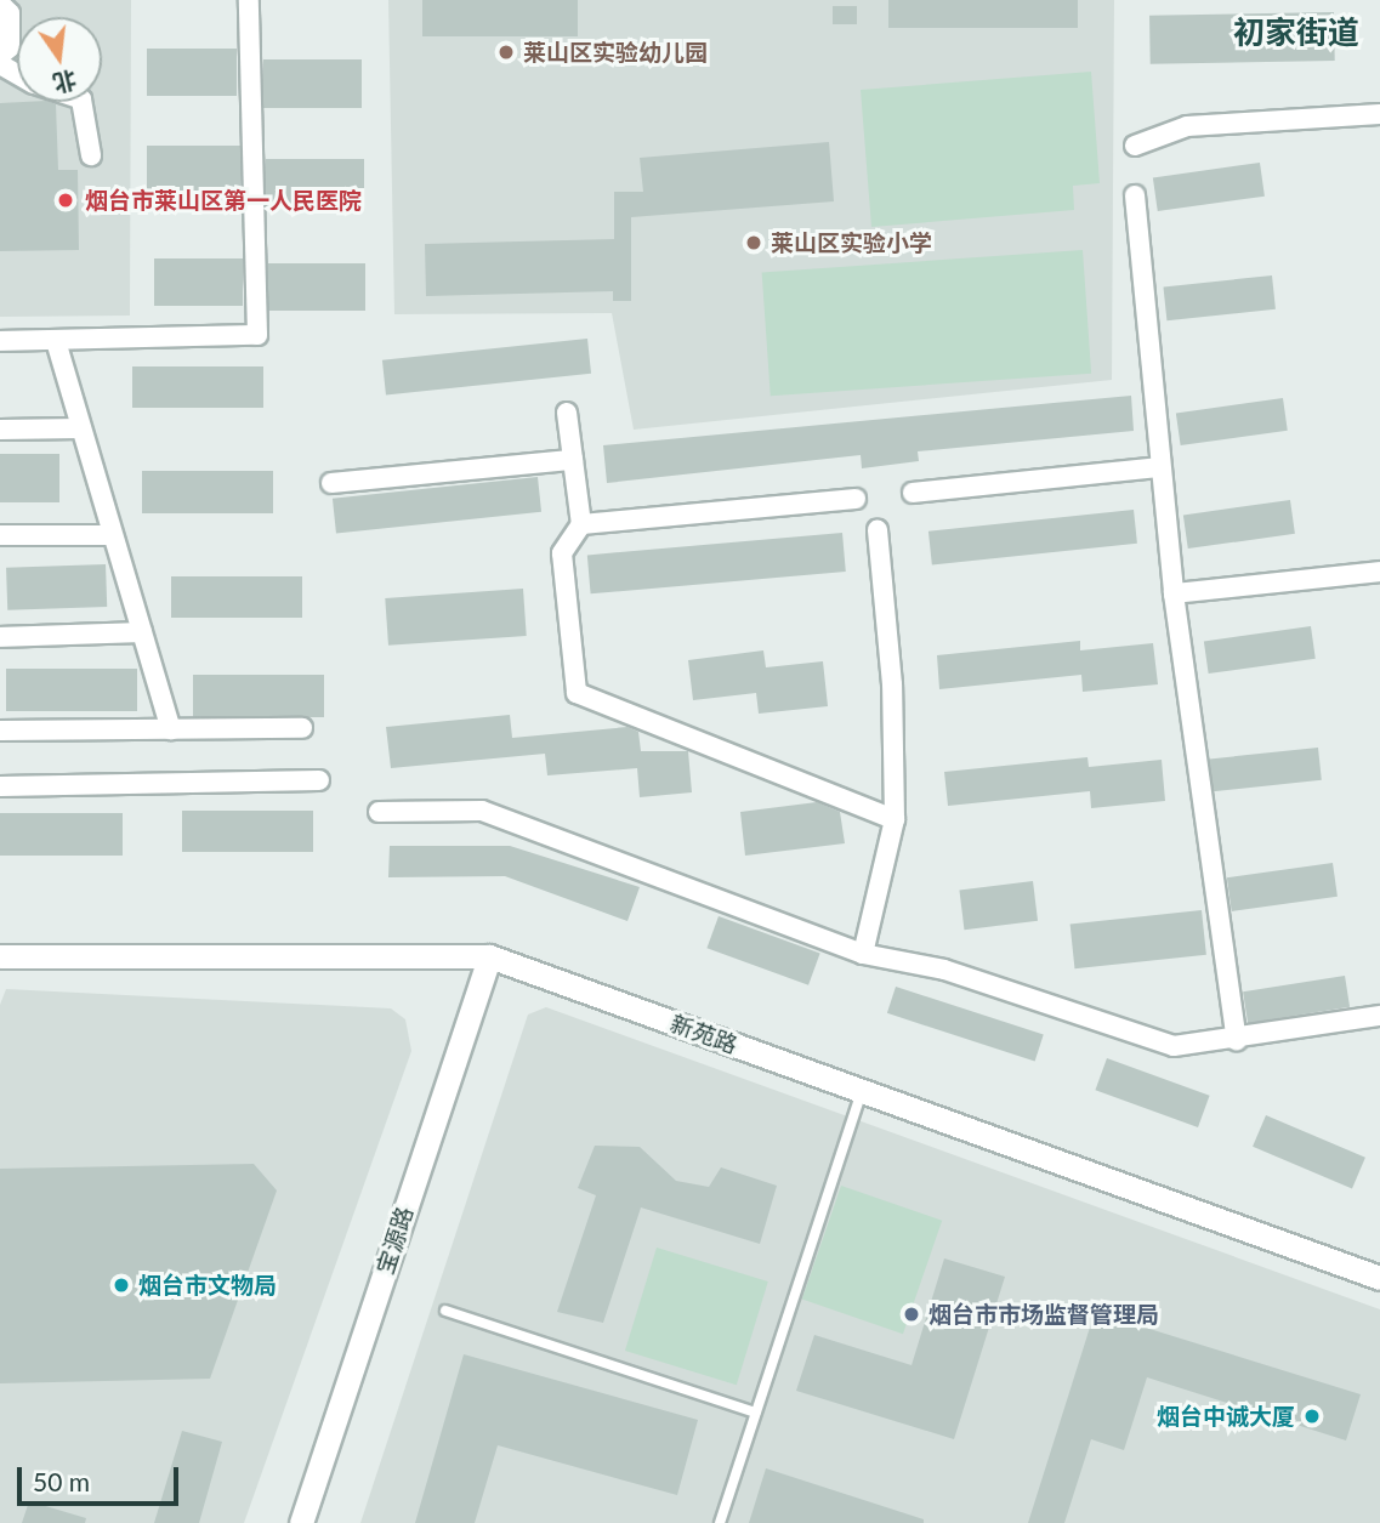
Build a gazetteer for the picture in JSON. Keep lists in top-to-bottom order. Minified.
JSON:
{"streets":{"street":["新苑路","宝源路"]},"crossings":[["新苑路","宝源路"]],"districts":["初家街道"],"places":["莱山区实验幼儿园","烟台市莱山区第一人民医院","莱山区实验小学","烟台市文物局","烟台市市场监督管理局","烟台中诚大厦"],"scale_bar":"50 m","north":"bottom"}
